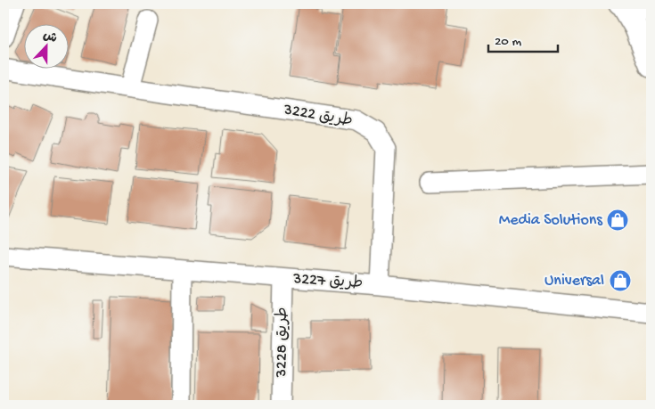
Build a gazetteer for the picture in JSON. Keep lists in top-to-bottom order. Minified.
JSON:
{"streets":{"street":["طريق 3222","طريق 3227","طريق 3228"]},"crossings":[["طريق 3222","طريق 3227"],["طريق 3227","طريق 3228"]],"places":{"shop":["Media Solutions","Universal"]},"scale_bar":"20 m","north":"top"}
